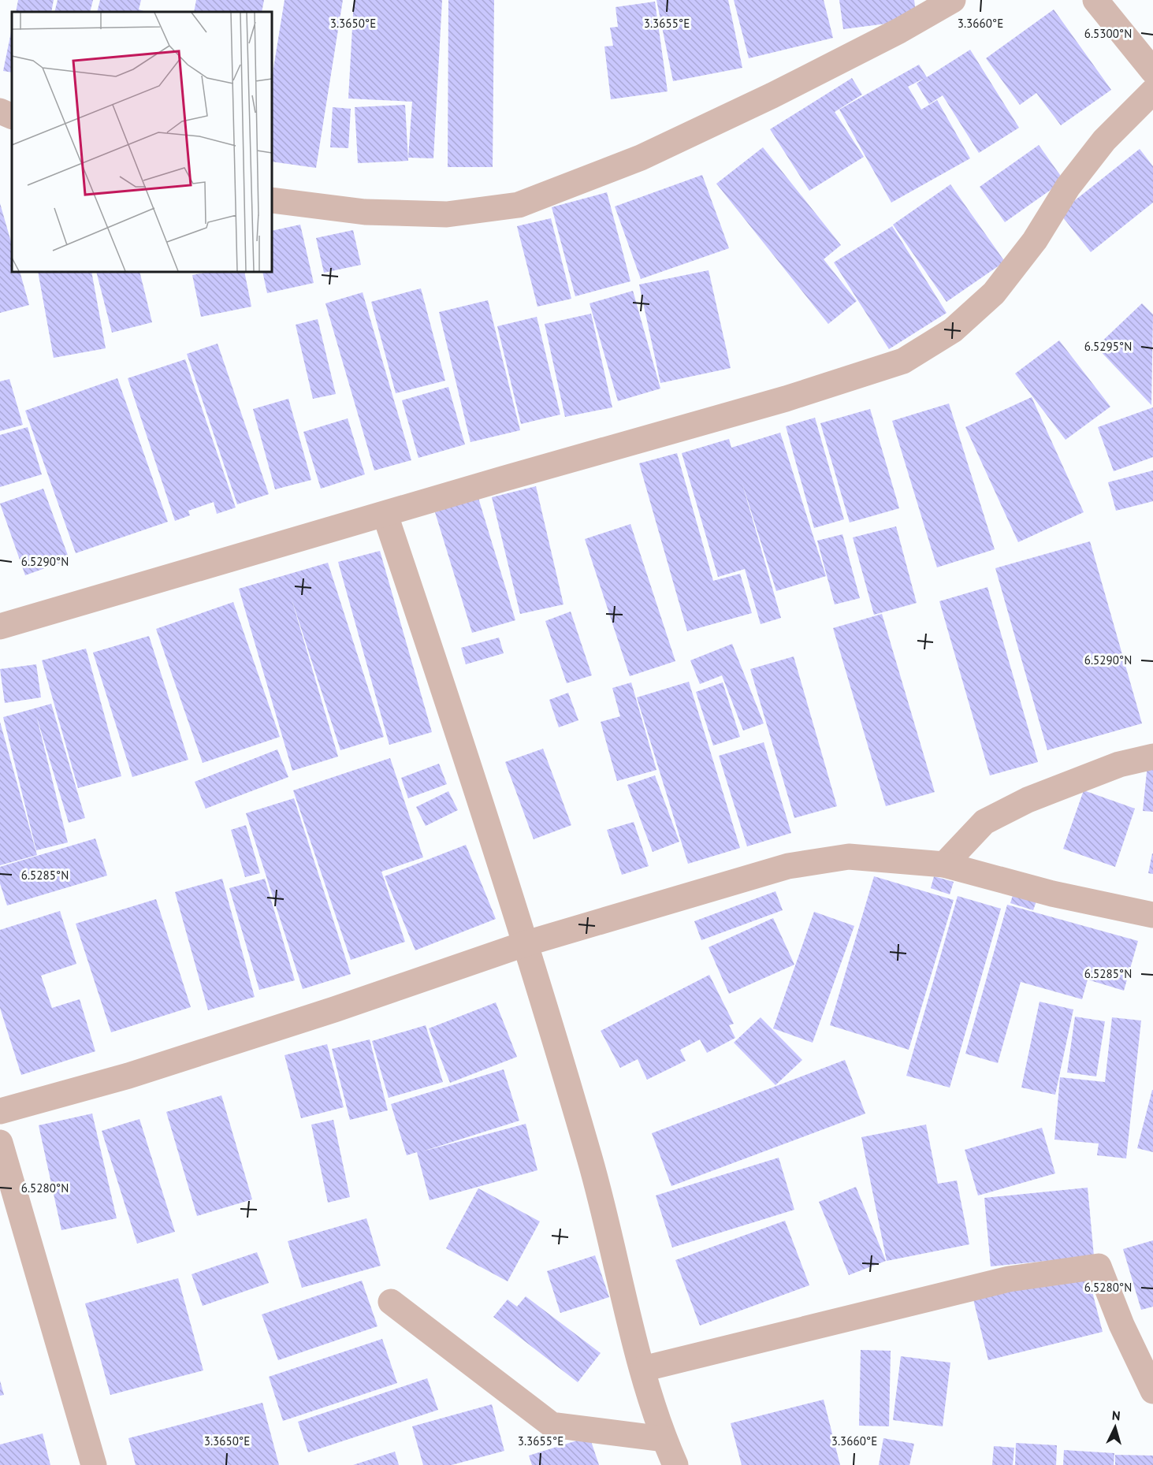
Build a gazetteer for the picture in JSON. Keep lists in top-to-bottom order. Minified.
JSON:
{"north":"top","coordinates":["3.3650°E","3.3655°E","3.3660°E","6.5300°N","6.5295°N","6.5290°N","6.5285°N","6.5280°N"]}
